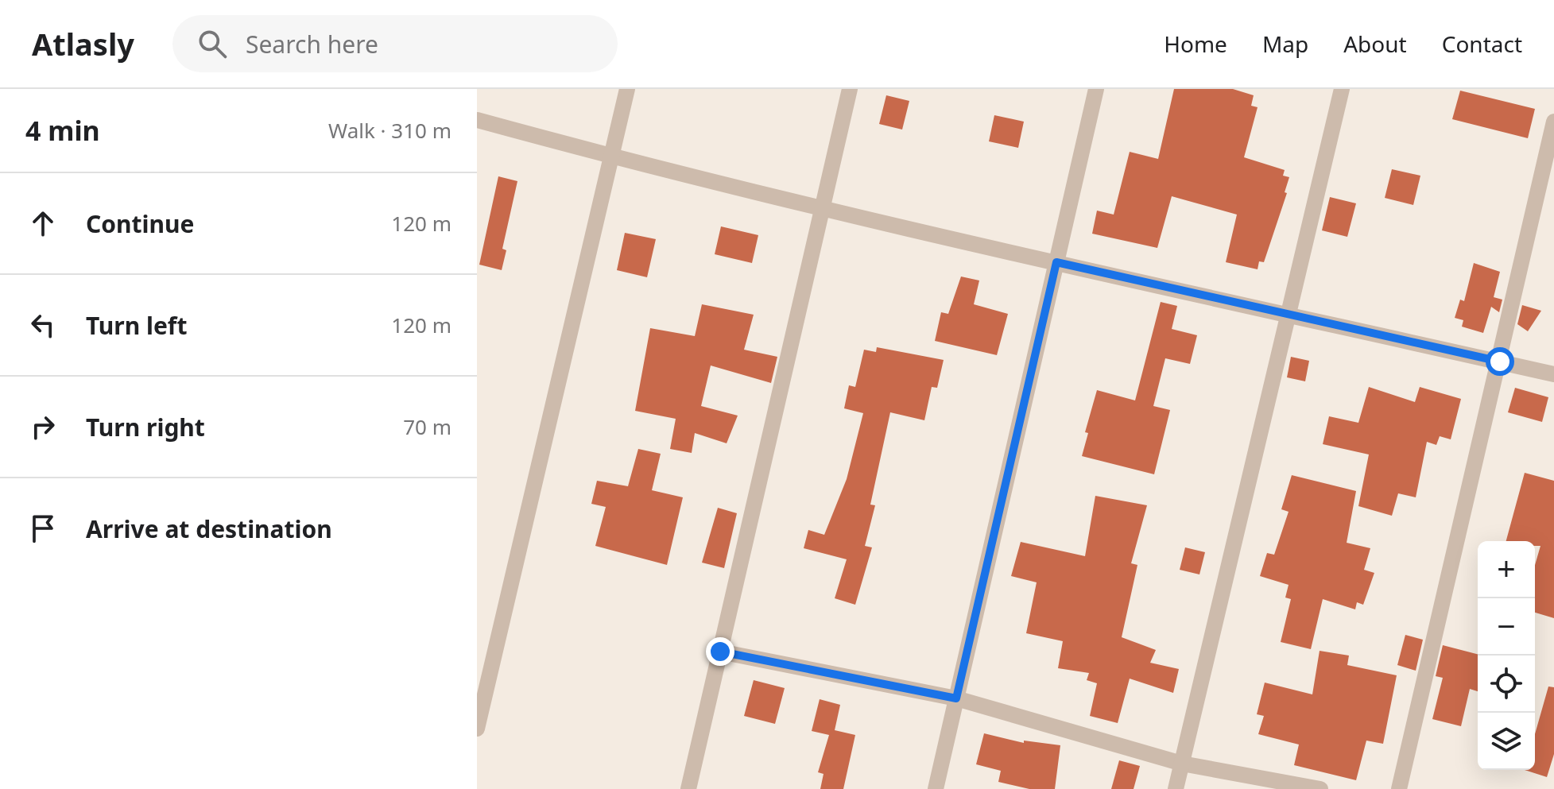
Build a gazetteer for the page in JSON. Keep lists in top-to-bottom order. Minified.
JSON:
{"page":{"header":"Atlasly","search":"Search here","nav":["Home","Map","About","Contact"],"heading":["4 min","Walk · 310 m"],"list":[["Continue","120 m"],["Turn left","120 m"],["Turn right","70 m"],"Arrive at destination"],"map_buttons":["+","−"]}}
